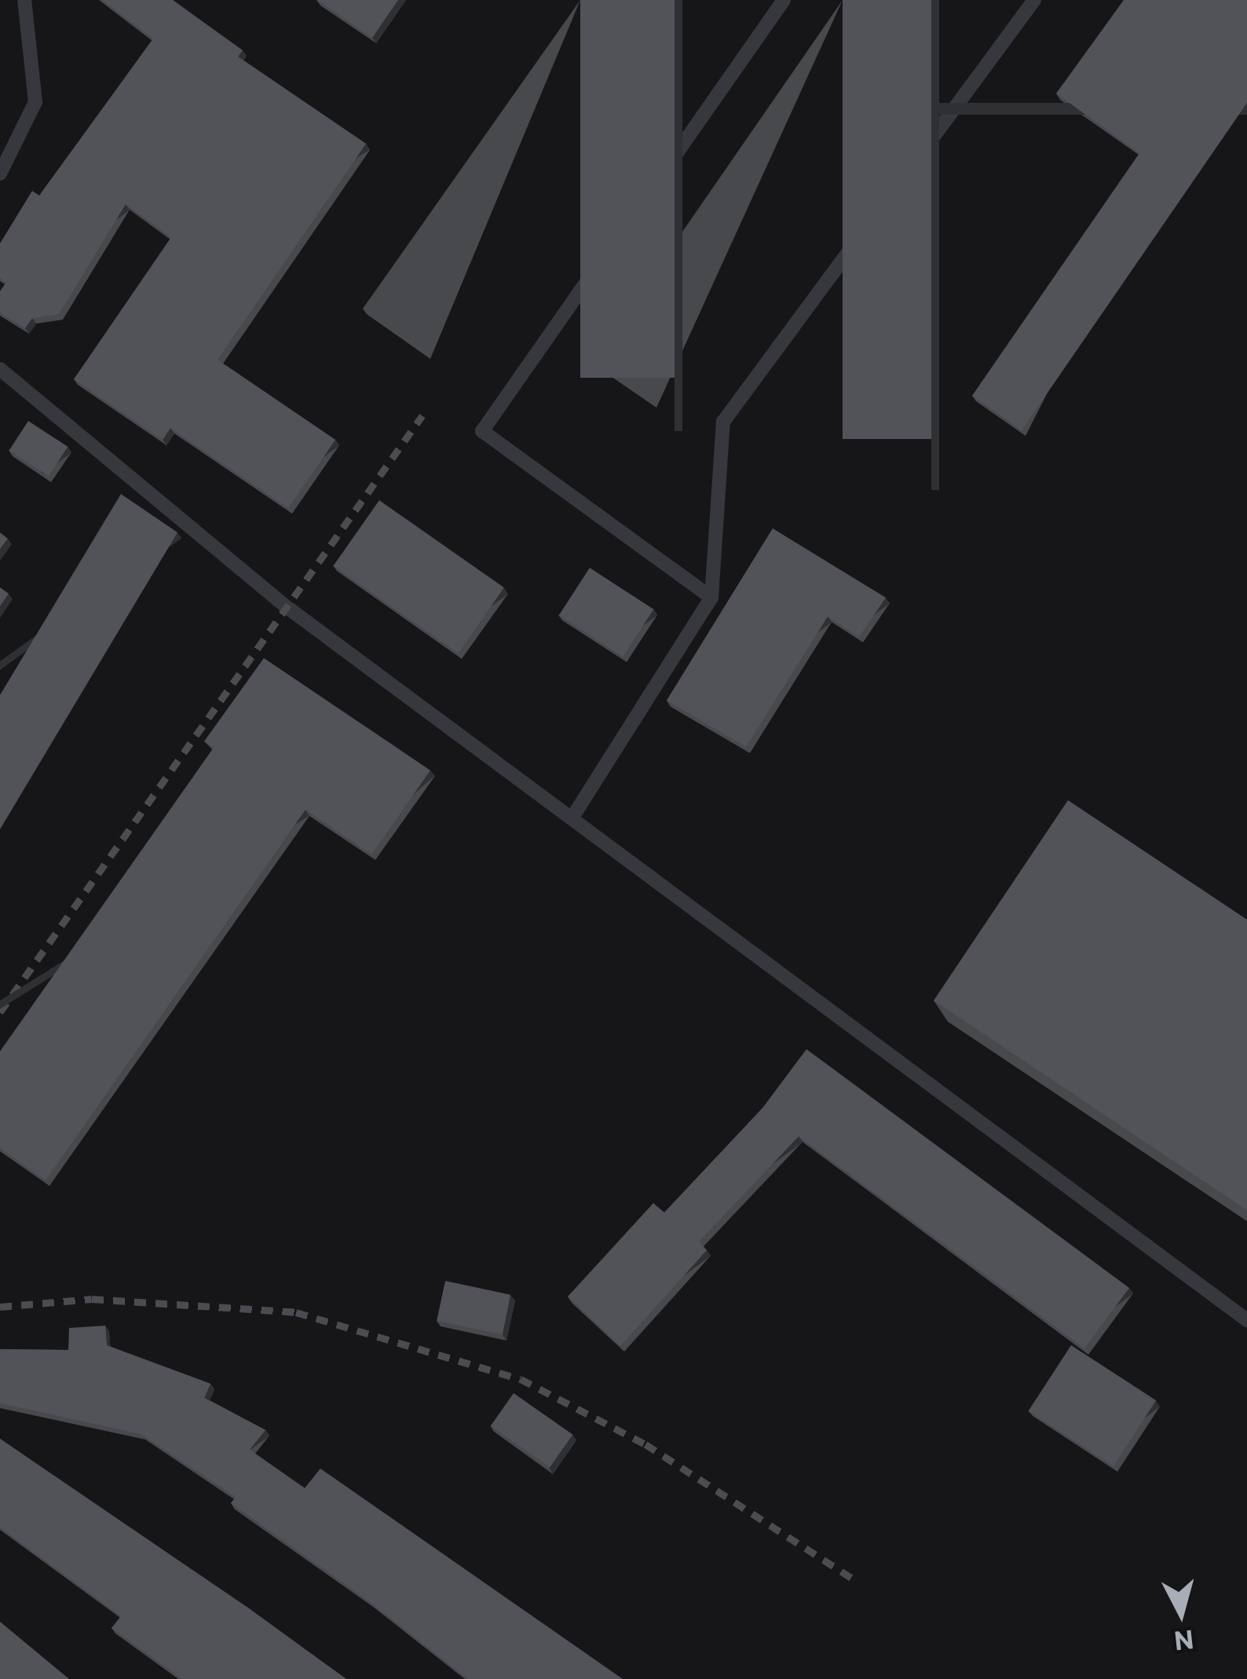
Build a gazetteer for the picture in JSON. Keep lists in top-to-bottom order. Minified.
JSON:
{"north":"bottom"}
